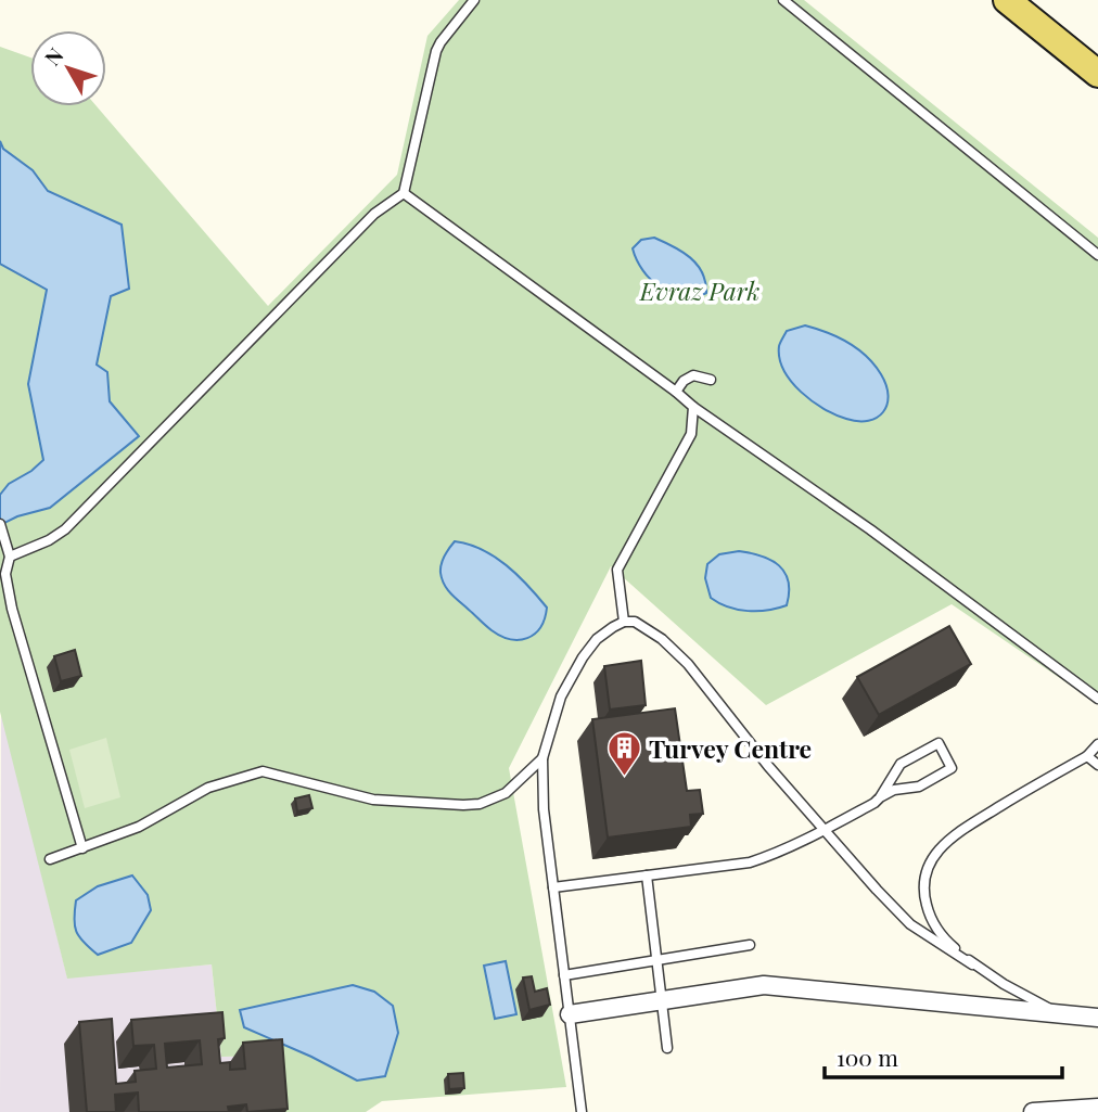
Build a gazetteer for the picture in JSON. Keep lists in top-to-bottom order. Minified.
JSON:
{"parks":["Evraz Park"],"places":{"building":["Turvey Centre"]},"scale_bar":"100 m","north":"top left"}
